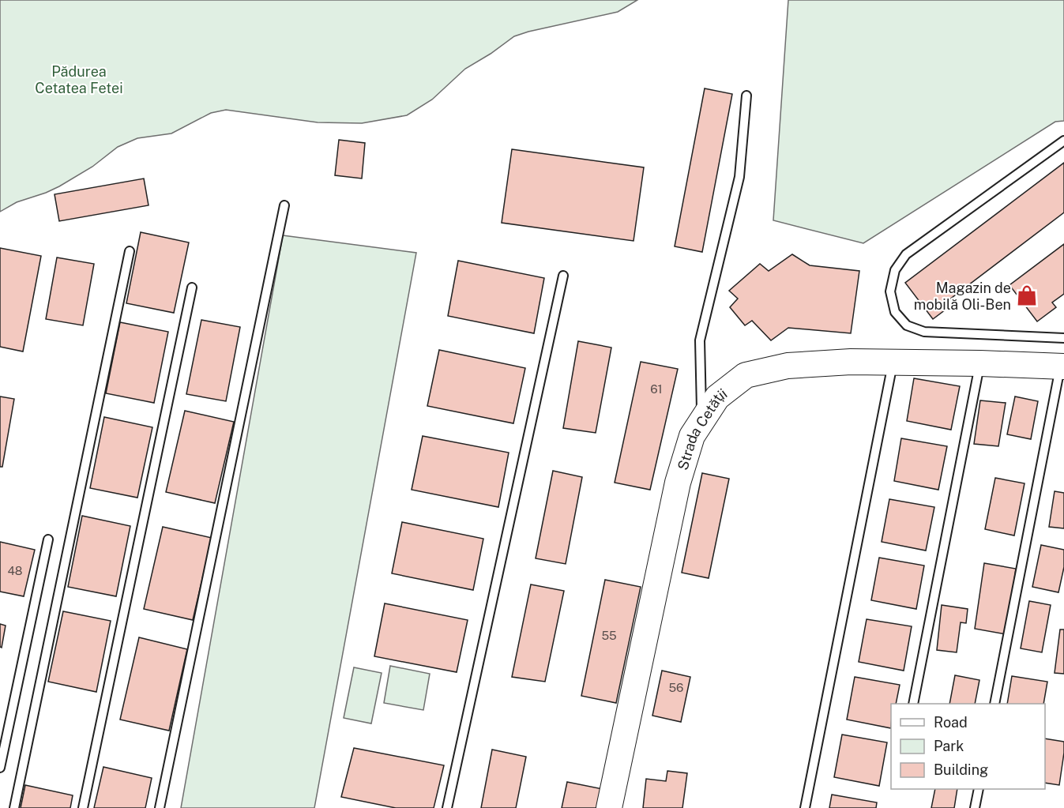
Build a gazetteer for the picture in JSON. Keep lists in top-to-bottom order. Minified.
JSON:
{"streets":{"street":["Strada Cetății"]},"parks":["Pădurea Cetatea Fetei"],"places":{"shop":["Magazin de mobilă Oli-Ben"]},"house_numbers":["61","48","55","56"],"legend":["Road","Park","Building"]}
